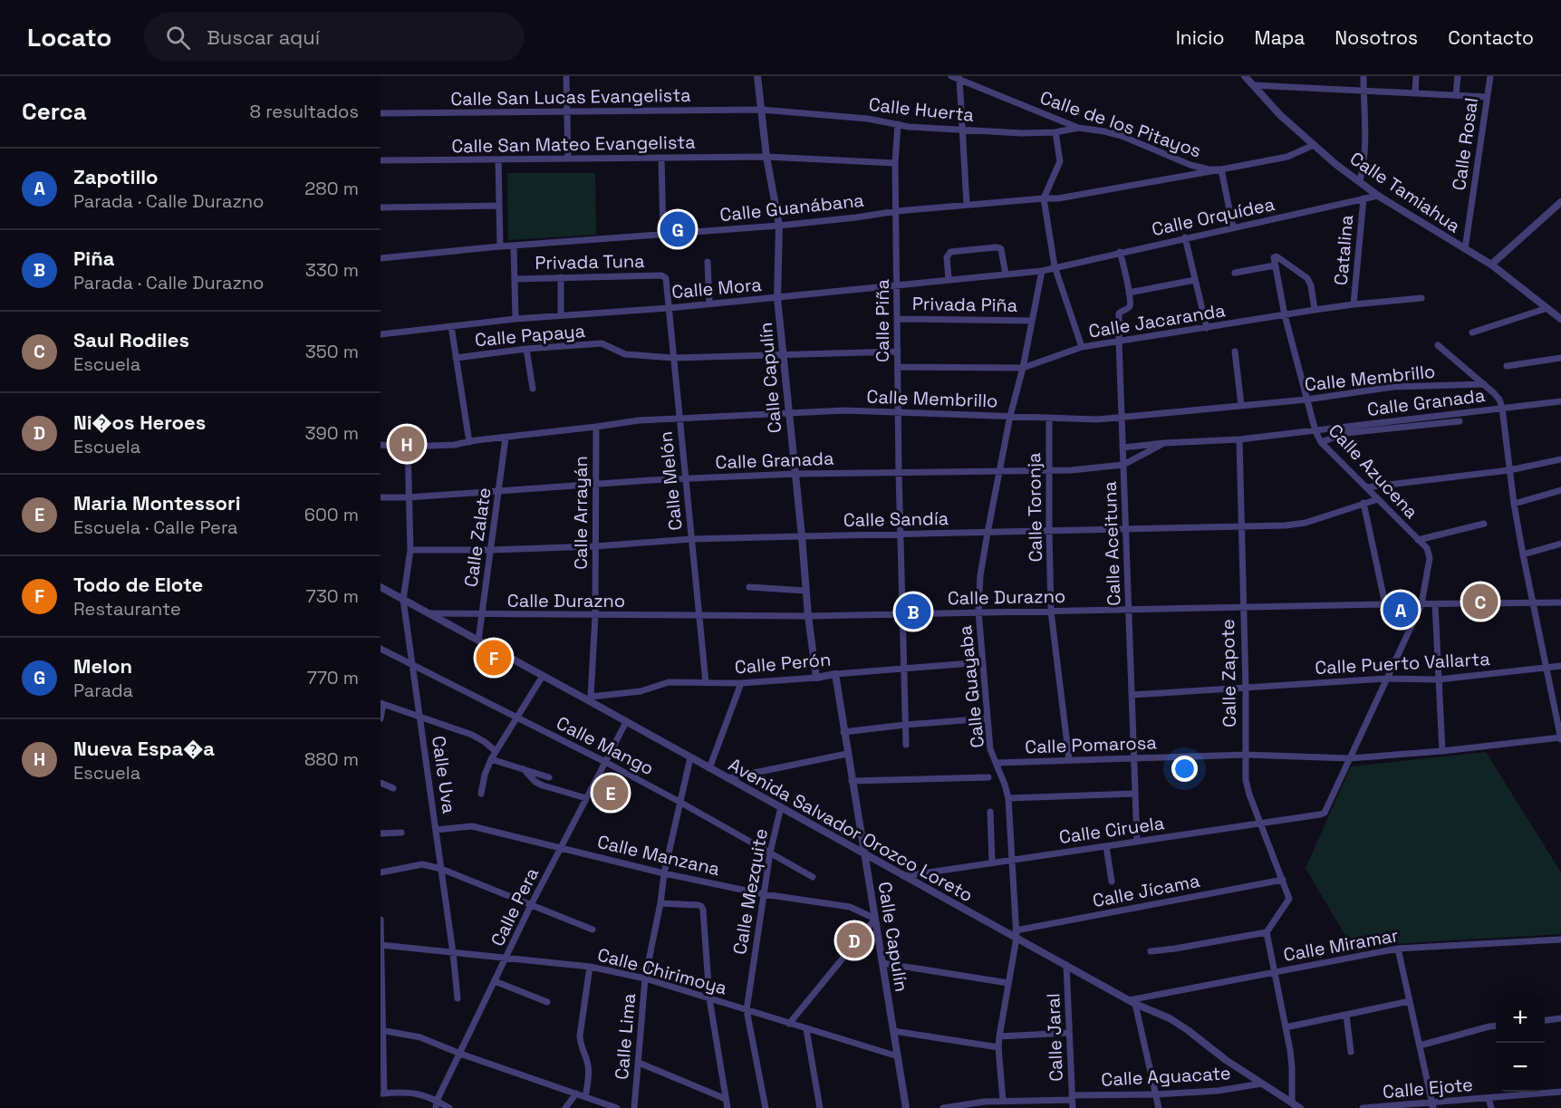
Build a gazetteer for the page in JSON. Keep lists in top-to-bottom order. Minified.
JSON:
{"streets":{"street":["Calle San Lucas Evangelista","Calle Huerta","Calle de los Pitayos","Calle San Mateo Evangelista","Calle Rosal","Calle Tamiahua","Calle Guanábana","Calle Orquídea","Catalina","Privada Tuna","Calle Mora","Privada Piña","Calle Piña","Calle Jacaranda","Calle Papaya","Calle Capulín","Calle Membrillo","Calle Granada","Calle Azucena","Calle Melón","Calle Toronja","Calle Arrayán","Calle Sandía","Calle Zalate","Calle Aceituna","Calle Durazno","Calle Perón","Calle Puerto Vallarta","Calle Zapote","Calle Guayaba","Calle Pomarosa","Calle Mango","Calle Uva","Avenida Salvador Orozco Loreto","Calle Ciruela","Calle Manzana","Calle Jícama","Calle Mezquite","Calle Pera","Calle Miramar","Calle Chirimoya","Calle Lima","Calle Jaral","Calle Aguacate","Calle Ejote"]},"crossings":[["Calle San Lucas Evangelista","Calle Huerta"],["Calle San Lucas Evangelista","Calle Capulín"],["Calle Huerta","Calle de los Pitayos"],["Calle Huerta","Calle Piña"],["Calle Huerta","Calle Capulín"],["Calle de los Pitayos","Calle Guanábana"],["Calle San Mateo Evangelista","Calle Piña"],["Calle San Mateo Evangelista","Calle Capulín"],["Calle Rosal","Calle Tamiahua"],["Calle Tamiahua","Calle Guanábana"],["Calle Tamiahua","Calle Orquídea"],["Calle Guanábana","Calle Piña"],["Calle Guanábana","Calle Capulín"],["Calle Orquídea","Catalina"],["Calle Orquídea","Calle Mora"],["Catalina","Calle Jacaranda"],["Privada Tuna","Calle Melón"],["Calle Mora","Calle Piña"],["Calle Mora","Calle Capulín"],["Calle Mora","Calle Melón"],["Calle Mora","Calle Guayaba"],["Privada Piña","Calle Piña"],["Privada Piña","Calle Guayaba"],["Calle Piña","Calle Jacaranda"],["Calle Piña","Calle Papaya"],["Calle Piña","Calle Membrillo"],["Calle Piña","Calle Granada"],["Calle Piña","Calle Sandía"],["Calle Piña","Calle Durazno"],["Calle Piña","Calle Perón"],["Calle Jacaranda","Calle Azucena"],["Calle Jacaranda","Calle Aceituna"],["Calle Jacaranda","Calle Guayaba"],["Calle Papaya","Calle Capulín"],["Calle Papaya","Calle Melón"],["Calle Capulín","Calle Membrillo"],["Calle Capulín","Calle Granada"],["Calle Capulín","Calle Sandía"],["Calle Capulín","Calle Durazno"],["Calle Capulín","Calle Perón"],["Calle Capulín","Avenida Salvador Orozco Loreto"],["Calle Capulín","Calle Manzana"],["Calle Capulín","Calle Chirimoya"],["Calle Membrillo","Calle Azucena"],["Calle Membrillo","Calle Melón"],["Calle Membrillo","Calle Toronja"],["Calle Membrillo","Calle Arrayán"],["Calle Membrillo","Calle Zalate"],["Calle Membrillo","Calle Aceituna"],["Calle Membrillo","Calle Guayaba"],["Calle Membrillo","Calle Uva"],["Calle Granada","Calle Azucena"],["Calle Granada","Calle Melón"],["Calle Granada","Calle Toronja"],["Calle Granada","Calle Arrayán"],["Calle Granada","Calle Zalate"],["Calle Granada","Calle Aceituna"],["Calle Granada","Calle Zapote"],["Calle Granada","Calle Guayaba"],["Calle Granada","Calle Uva"],["Calle Azucena","Calle Sandía"],["Calle Azucena","Calle Durazno"],["Calle Azucena","Calle Puerto Vallarta"],["Calle Azucena","Calle Pomarosa"],["Calle Azucena","Calle Ciruela"],["Calle Melón","Calle Sandía"],["Calle Melón","Calle Durazno"],["Calle Melón","Calle Perón"],["Calle Toronja","Calle Sandía"],["Calle Toronja","Calle Durazno"],["Calle Toronja","Calle Pomarosa"],["Calle Arrayán","Calle Sandía"],["Calle Arrayán","Calle Durazno"],["Calle Arrayán","Calle Perón"],["Calle Arrayán","Avenida Salvador Orozco Loreto"],["Calle Sandía","Calle Zalate"],["Calle Sandía","Calle Aceituna"],["Calle Sandía","Calle Zapote"],["Calle Sandía","Calle Guayaba"],["Calle Sandía","Calle Uva"],["Calle Zalate","Calle Durazno"],["Calle Zalate","Avenida Salvador Orozco Loreto"],["Calle Aceituna","Calle Durazno"],["Calle Aceituna","Calle Pomarosa"],["Calle Aceituna","Calle Ciruela"],["Calle Durazno","Calle Zapote"],["Calle Durazno","Calle Guayaba"],["Calle Durazno","Avenida Salvador Orozco Loreto"],["Calle Perón","Calle Guayaba"],["Calle Perón","Avenida Salvador Orozco Loreto"],["Calle Puerto Vallarta","Calle Zapote"],["Calle Zapote","Calle Pomarosa"],["Calle Zapote","Calle Ciruela"],["Calle Zapote","Calle Jícama"],["Calle Guayaba","Calle Pomarosa"],["Calle Guayaba","Avenida Salvador Orozco Loreto"],["Calle Guayaba","Calle Ciruela"],["Calle Guayaba","Calle Jícama"],["Calle Guayaba","Calle Aguacate"],["Calle Mango","Calle Uva"],["Calle Mango","Calle Mezquite"],["Calle Mango","Calle Pera"],["Calle Mango","Calle Lima"],["Calle Uva","Avenida Salvador Orozco Loreto"],["Calle Uva","Calle Manzana"],["Calle Uva","Calle Chirimoya"],["Avenida Salvador Orozco Loreto","Calle Ciruela"],["Avenida Salvador Orozco Loreto","Calle Jícama"],["Avenida Salvador Orozco Loreto","Calle Mezquite"],["Avenida Salvador Orozco Loreto","Calle Pera"],["Avenida Salvador Orozco Loreto","Calle Miramar"],["Avenida Salvador Orozco Loreto","Calle Lima"],["Avenida Salvador Orozco Loreto","Calle Jaral"],["Avenida Salvador Orozco Loreto","Calle Aguacate"],["Calle Manzana","Calle Mezquite"],["Calle Manzana","Calle Pera"],["Calle Manzana","Calle Lima"],["Calle Mezquite","Calle Chirimoya"],["Calle Pera","Calle Chirimoya"],["Calle Chirimoya","Calle Lima"],["Calle Jaral","Calle Aguacate"]],"page":{"header":"Locato","search":"Buscar aquí","nav":["Inicio","Mapa","Nosotros","Contacto"],"heading":["Cerca","8 resultados"],"list":[{"mark":"A","name":"Zapotillo","note":"Parada · Calle Durazno","value":"280 m"},{"mark":"B","name":"Piña","note":"Parada · Calle Durazno","value":"330 m"},{"mark":"C","name":"Saul Rodiles","note":"Escuela","value":"350 m"},{"mark":"D","name":"Ni�os Heroes","note":"Escuela","value":"390 m"},{"mark":"E","name":"Maria Montessori","note":"Escuela · Calle Pera","value":"600 m"},{"mark":"F","name":"Todo de Elote","note":"Restaurante","value":"730 m"},{"mark":"G","name":"Melon","note":"Parada","value":"770 m"},{"mark":"H","name":"Nueva Espa�a","note":"Escuela","value":"880 m"}],"pins":["G","H","C","A","B","F","E","D"],"map_buttons":["+","−"]}}
